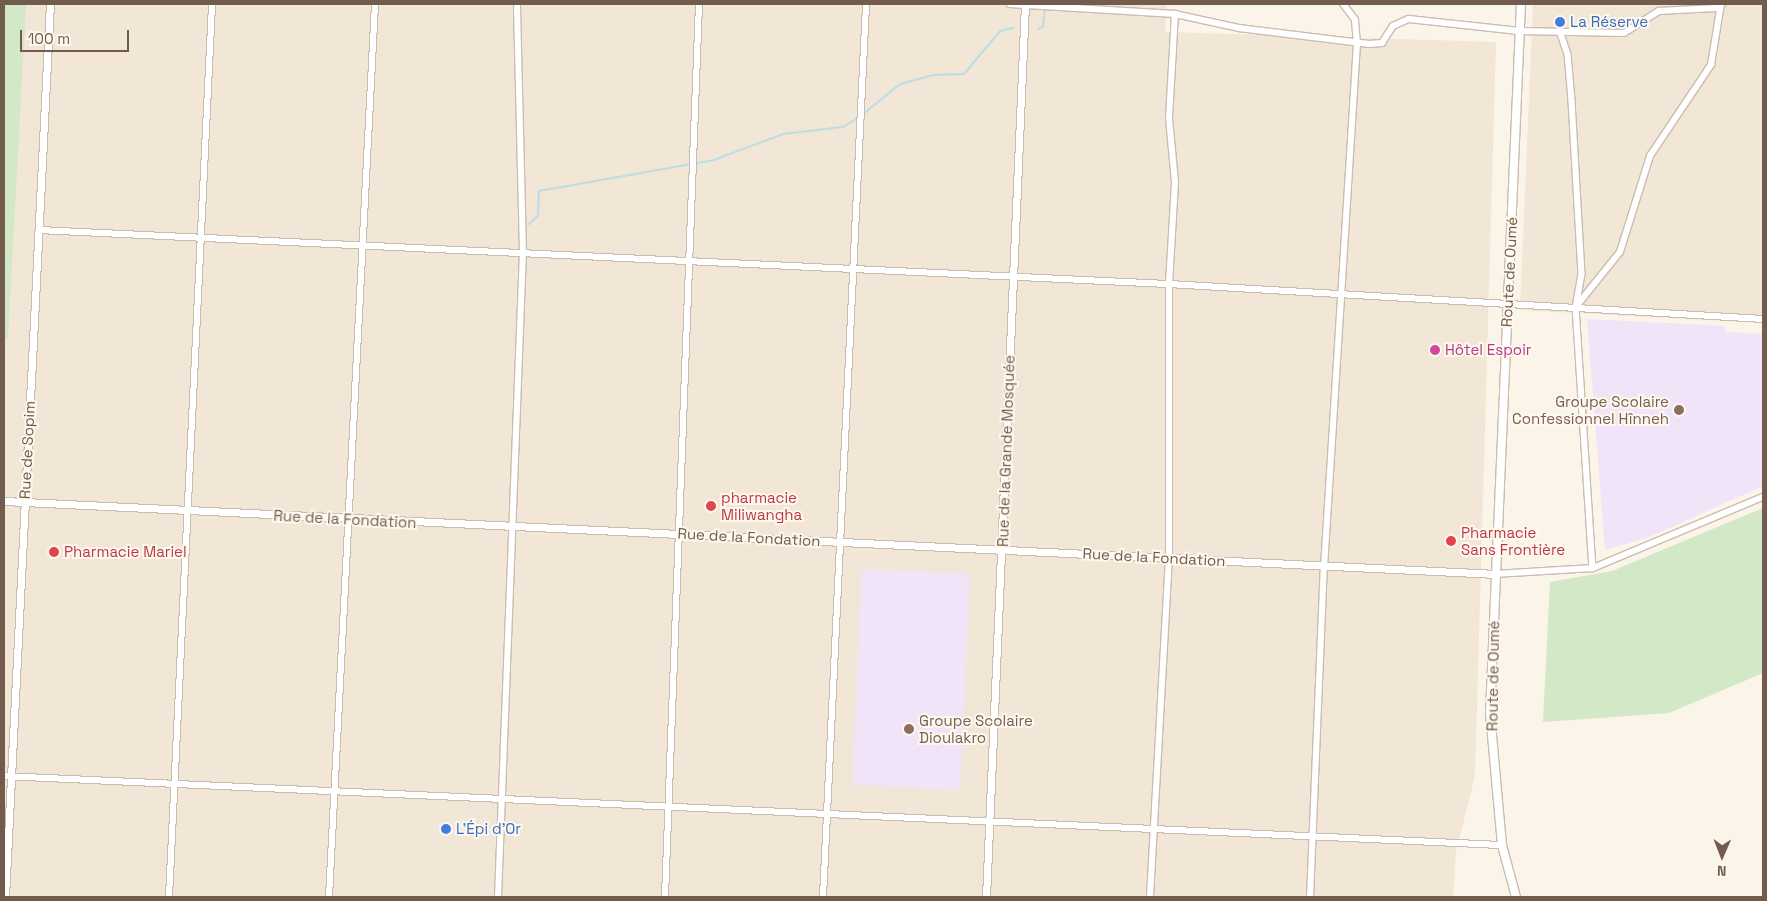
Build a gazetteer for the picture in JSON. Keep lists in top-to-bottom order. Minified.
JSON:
{"streets":{"main road":["Route de Oumé"],"street":["Rue de Sopim","Rue de la Grande Mosquée","Rue de la Fondation"]},"crossings":[["Route de Oumé","Rue de la Fondation"],["Rue de Sopim","Rue de la Fondation"],["Rue de la Grande Mosquée","Rue de la Fondation"]],"places":["La Réserve","Hôtel Espoir","Groupe Scolaire Confessionnel Hînneh","pharmacie Miliwangha","Pharmacie Sans Frontière","Pharmacie Mariel","Groupe Scolaire Dioulakro","L'Épi d'Or"],"scale_bar":"100 m","north":"bottom"}
